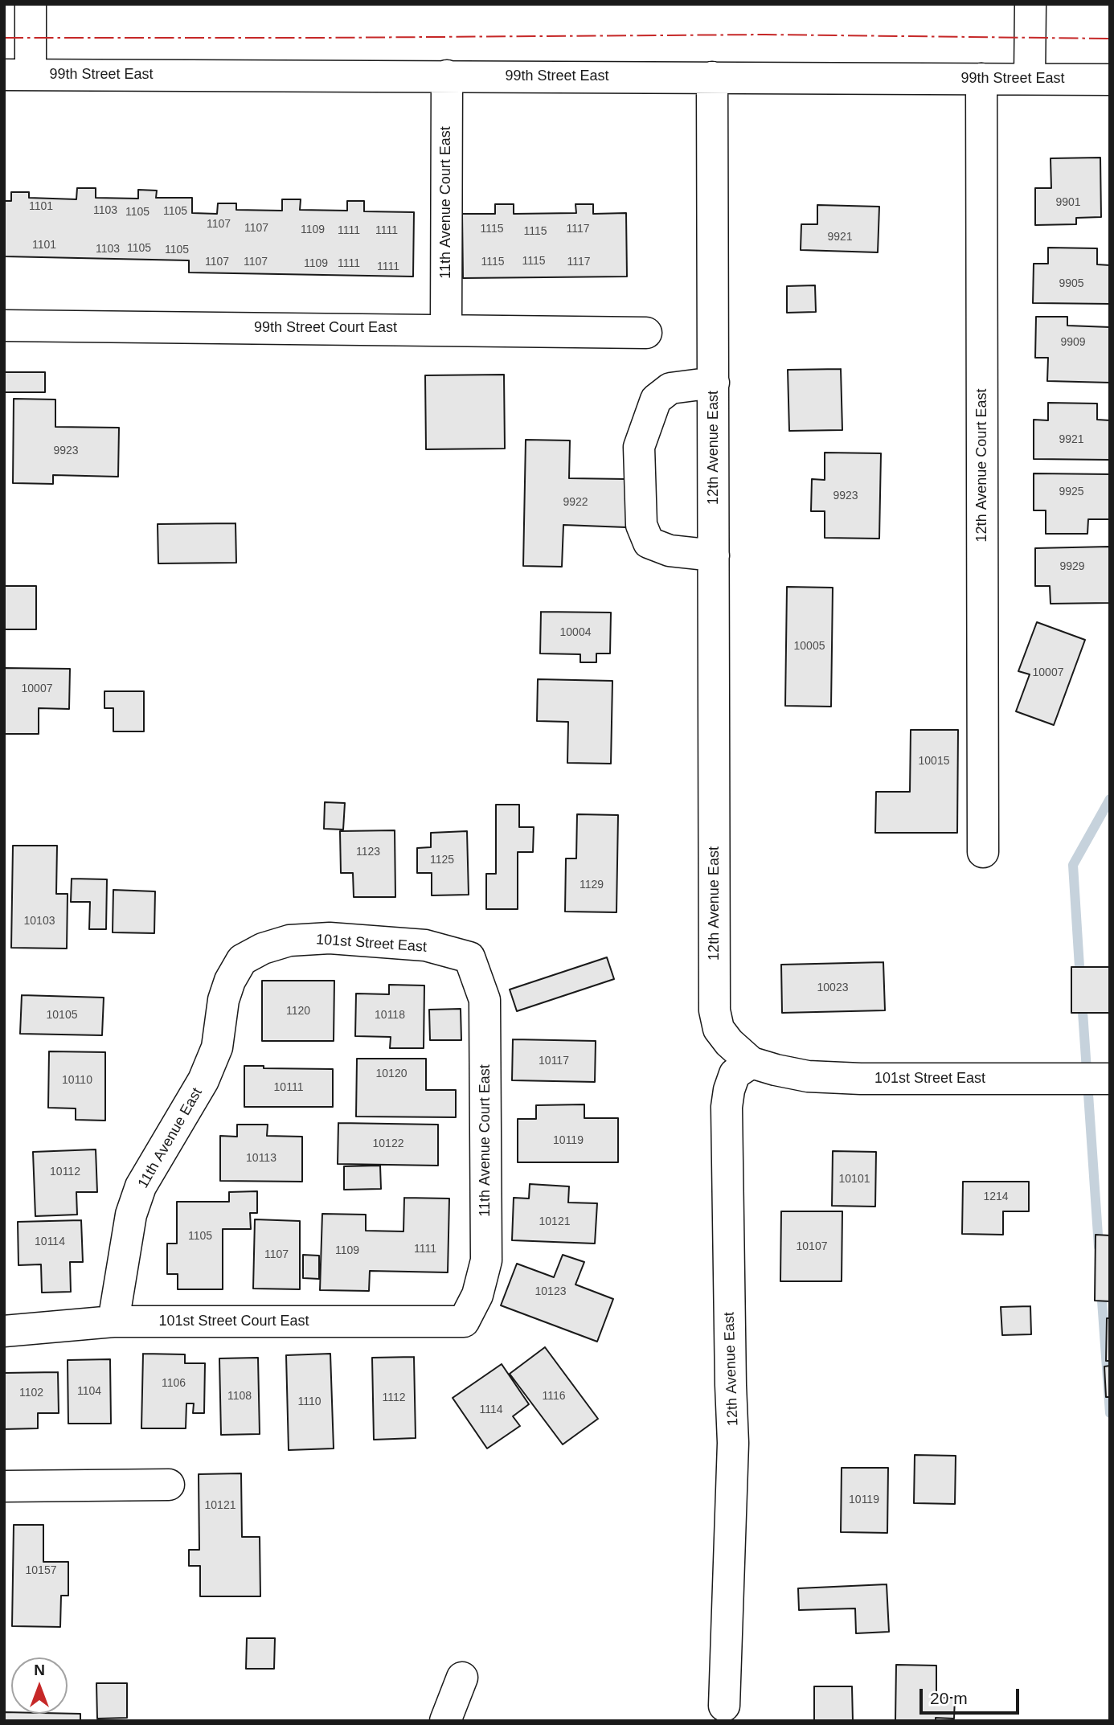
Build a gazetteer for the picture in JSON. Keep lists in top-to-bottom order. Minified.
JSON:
{"streets":{"street":["99th Street East","11th Avenue Court East","99th Street Court East","12th Avenue East","12th Avenue Court East","101st Street East","11th Avenue East","101st Street Court East"]},"crossings":[["99th Street East","11th Avenue Court East"],["99th Street East","12th Avenue East"],["99th Street East","12th Avenue Court East"],["11th Avenue Court East","99th Street Court East"],["11th Avenue Court East","101st Street East"],["11th Avenue Court East","101st Street Court East"],["12th Avenue East","101st Street East"],["101st Street East","11th Avenue East"],["11th Avenue East","101st Street Court East"]],"house_numbers":["9901","1101","1103","1105","1105","1107","1107","1115","1117","1109","1111","1111","1115","9921","1101","1105","1103","1105","1115","1107","1107","1115","1117","1109","1111","1111","9905","9909","9921","9923","9925","9923","9922","9929","10004","10005","10007","10007","10015","1123","1125","1129","10103","10023","1120","10105","10118","10117","10120","10110","10111","10119","10122","10113","10112","10101","1214","10121","1105","10114","10107","1111","1109","1107","10123","1106","1104","1102","1108","1116","1112","1110","1114","10119","10121","10157"],"scale_bar":"20 m","north":"top"}
